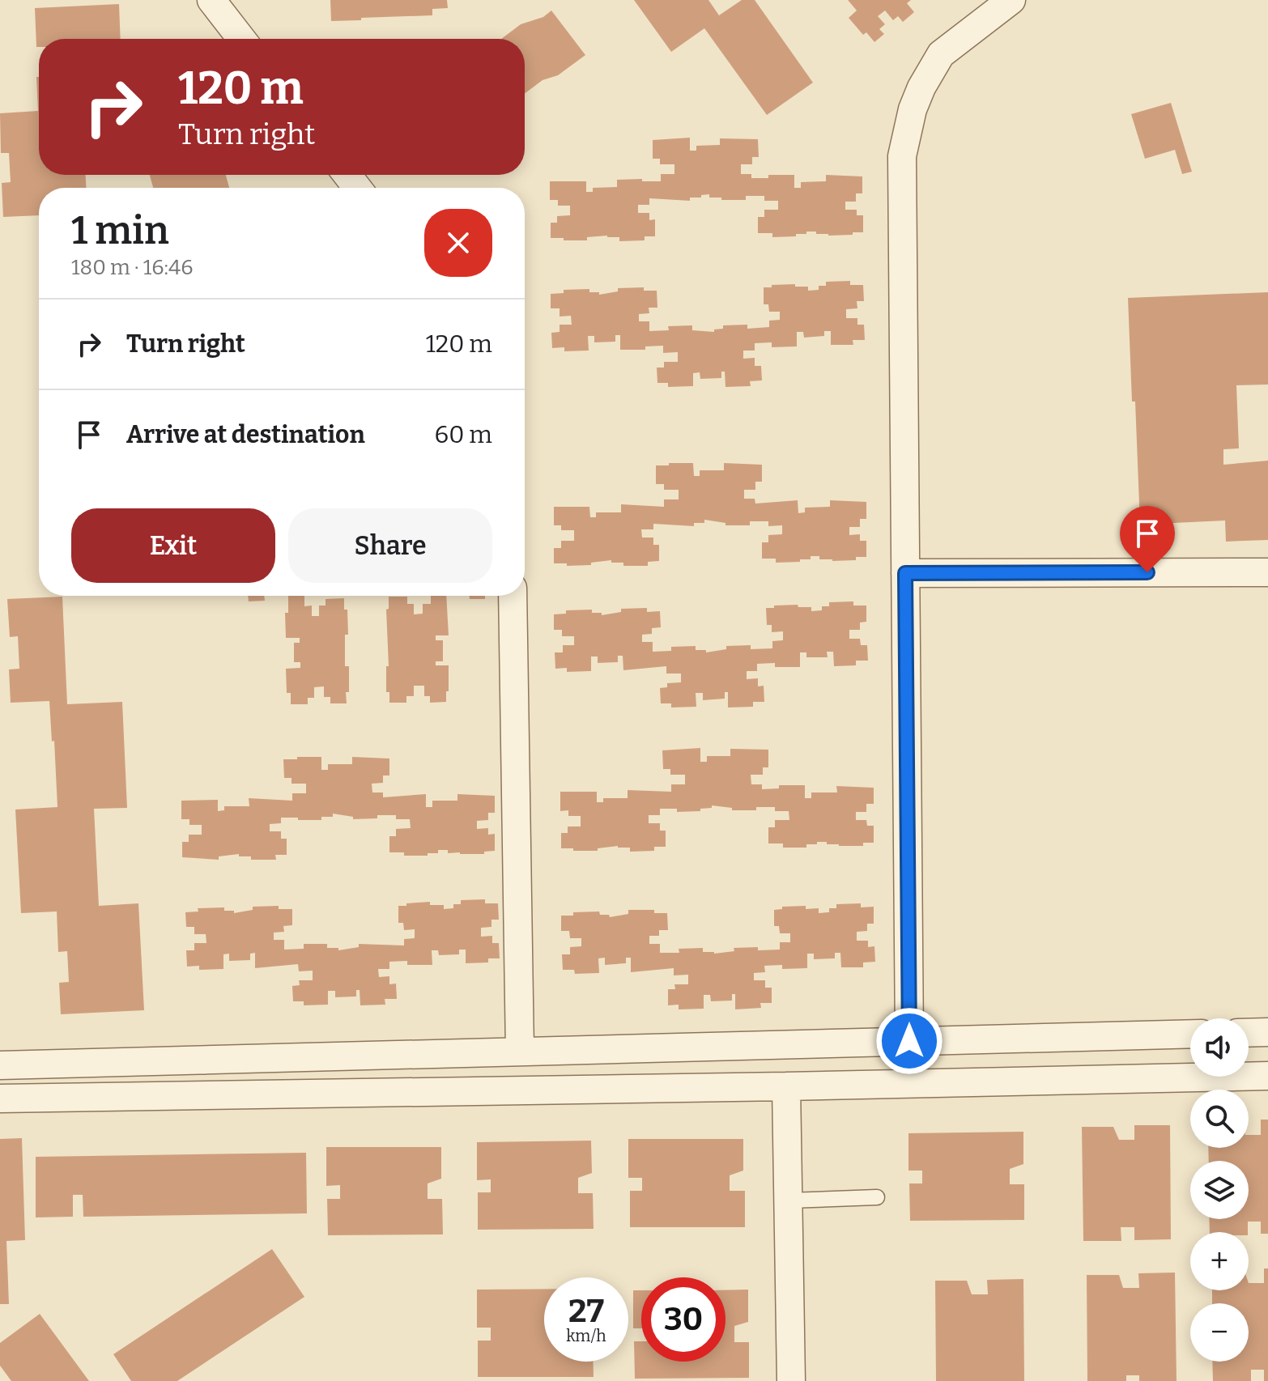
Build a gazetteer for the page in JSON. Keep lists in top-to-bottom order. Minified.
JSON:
{"page":{"turn":["120 m","Turn right"],"heading":["1 min","180 m · 16:46"],"list":[{"name":"Turn right","value":"120 m"},{"name":"Arrive at destination","value":"60 m"}],"buttons":["Exit","Share"],"map_buttons":["+","−"],"speed":"27 km/h","limit":"30"}}
